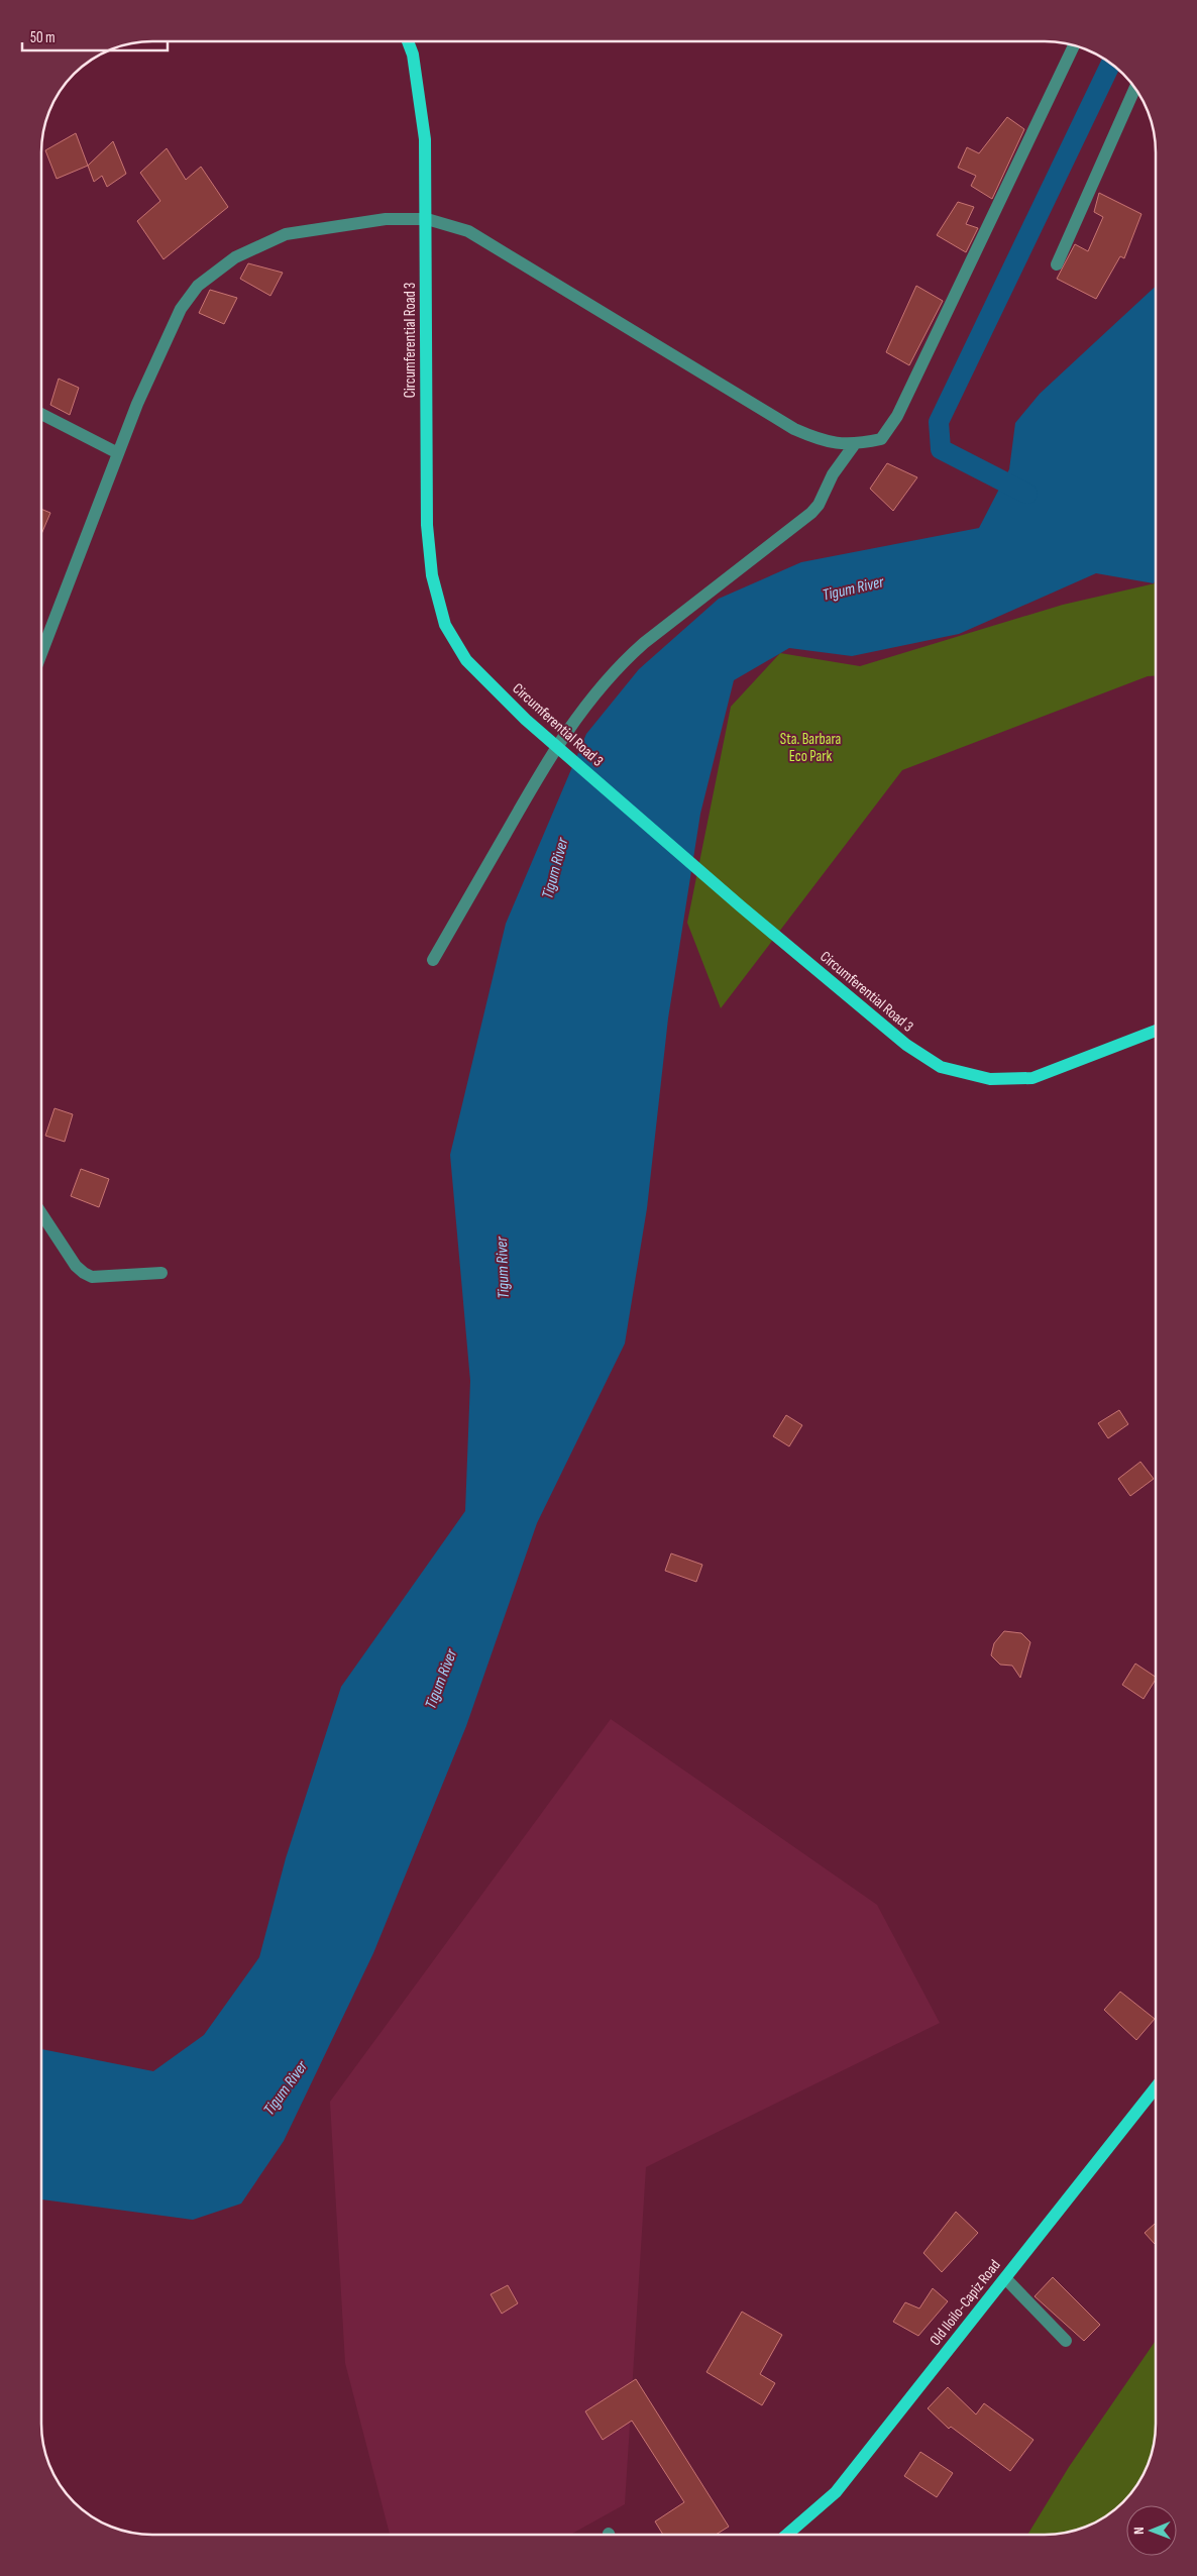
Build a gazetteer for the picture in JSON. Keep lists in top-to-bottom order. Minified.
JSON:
{"streets":{"main road":["Circumferential Road 3","Old Iloilo-Capiz Road"]},"water":["Tigum River"],"parks":["Sta. Barbara Eco Park"],"scale_bar":"50 m","north":"left"}
